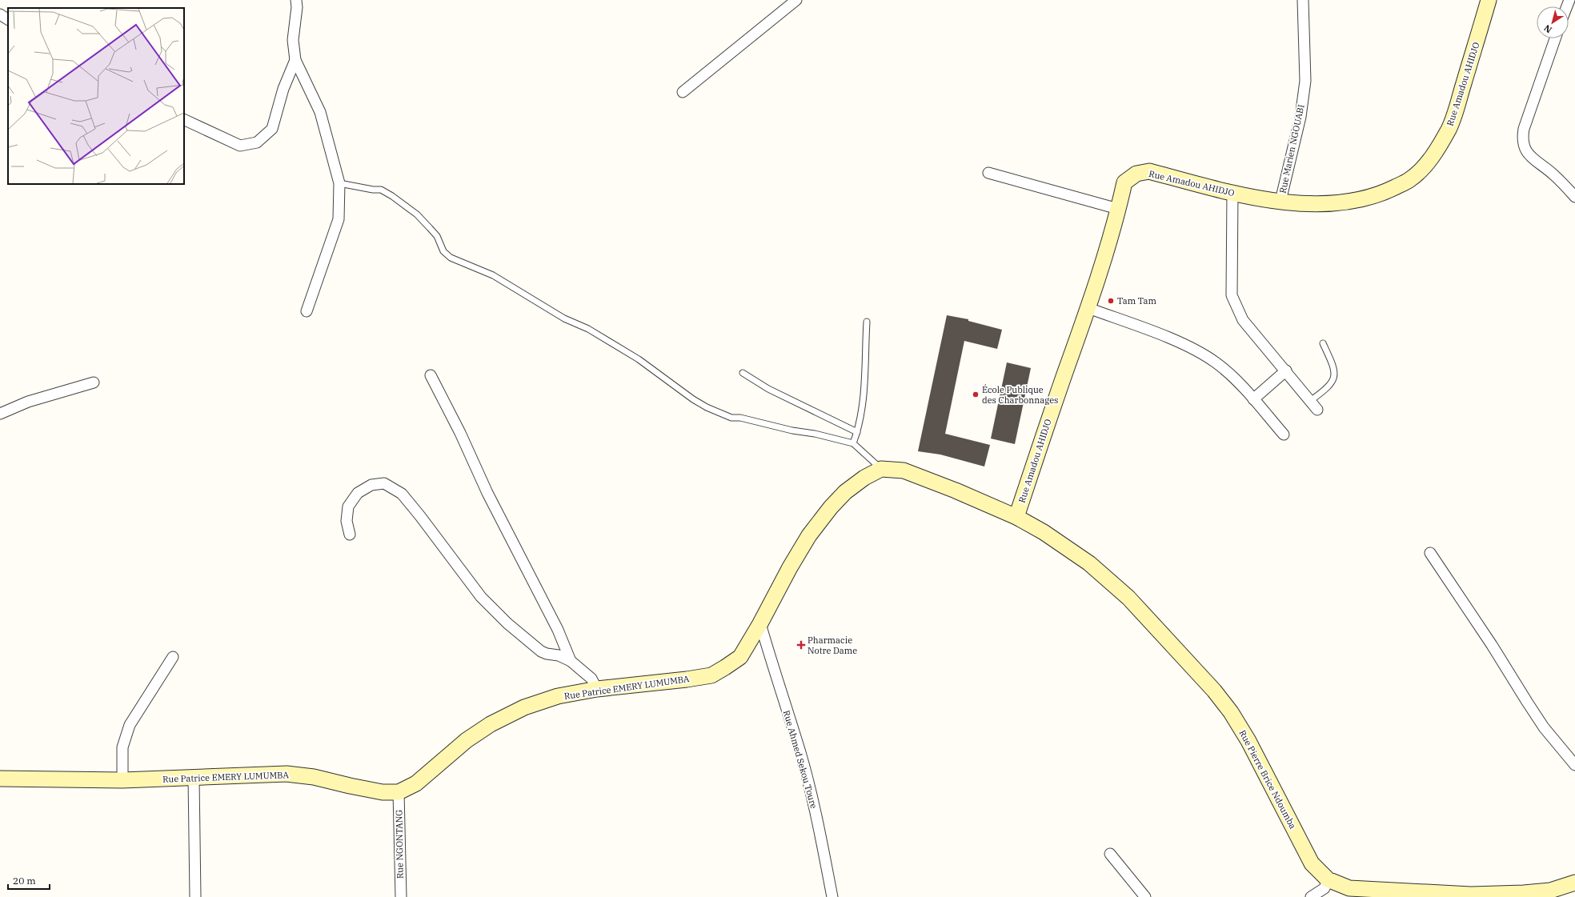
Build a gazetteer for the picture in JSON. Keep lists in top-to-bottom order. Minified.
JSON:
{"streets":{"street":["Rue Amadou AHIDJO","Rue Marien NGOUABI","Rue Patrice EMERY LUMUMBA","Rue Ahmed Sekou Toure","Rue Pierre Brice Ndoumba","Rue NGONTANG"]},"crossings":[["Rue Amadou AHIDJO","Rue Marien NGOUABI"],["Rue Amadou AHIDJO","Rue Pierre Brice Ndoumba"],["Rue Patrice EMERY LUMUMBA","Rue Ahmed Sekou Toure"],["Rue Patrice EMERY LUMUMBA","Rue NGONTANG"]],"places":{"other":["Tam Tam","École Publique des Charbonnages"],"health":["Pharmacie Notre Dame"]},"scale_bar":"20 m","north":"bottom left"}
